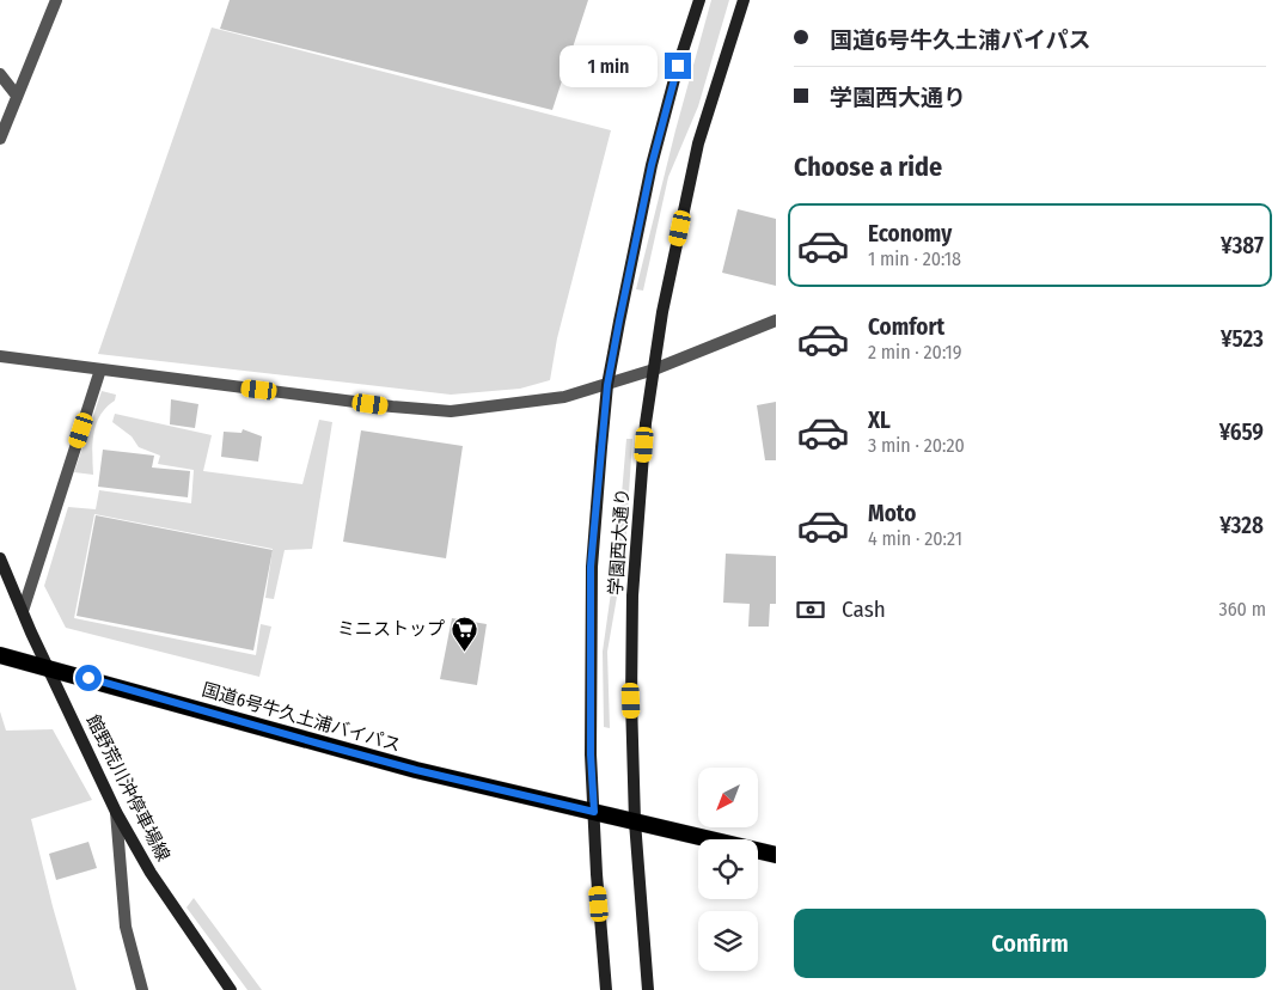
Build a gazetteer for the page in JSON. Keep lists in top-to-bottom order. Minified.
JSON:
{"streets":{"highway":["国道6号牛久土浦バイパス"],"main road":["学園西大通り","館野荒川沖停車場線"]},"crossings":[["学園西大通り","国道6号牛久土浦バイパス"],["国道6号牛久土浦バイパス","館野荒川沖停車場線"]],"places":{"supermarket":["ミニストップ"]},"north":"bottom left","page":{"banner":["国道6号牛久土浦バイパス","学園西大通り"],"bubble":"1 min","heading":"Choose a ride","list":[{"name":"Economy","note":"1 min · 20:18","value":"¥387"},{"name":"Comfort","note":"2 min · 20:19","value":"¥523"},{"name":"XL","note":"3 min · 20:20","value":"¥659"},{"name":"Moto","note":"4 min · 20:21","value":"¥328"}],"pay":["Cash","360 m"],"buttons":"Confirm"}}
